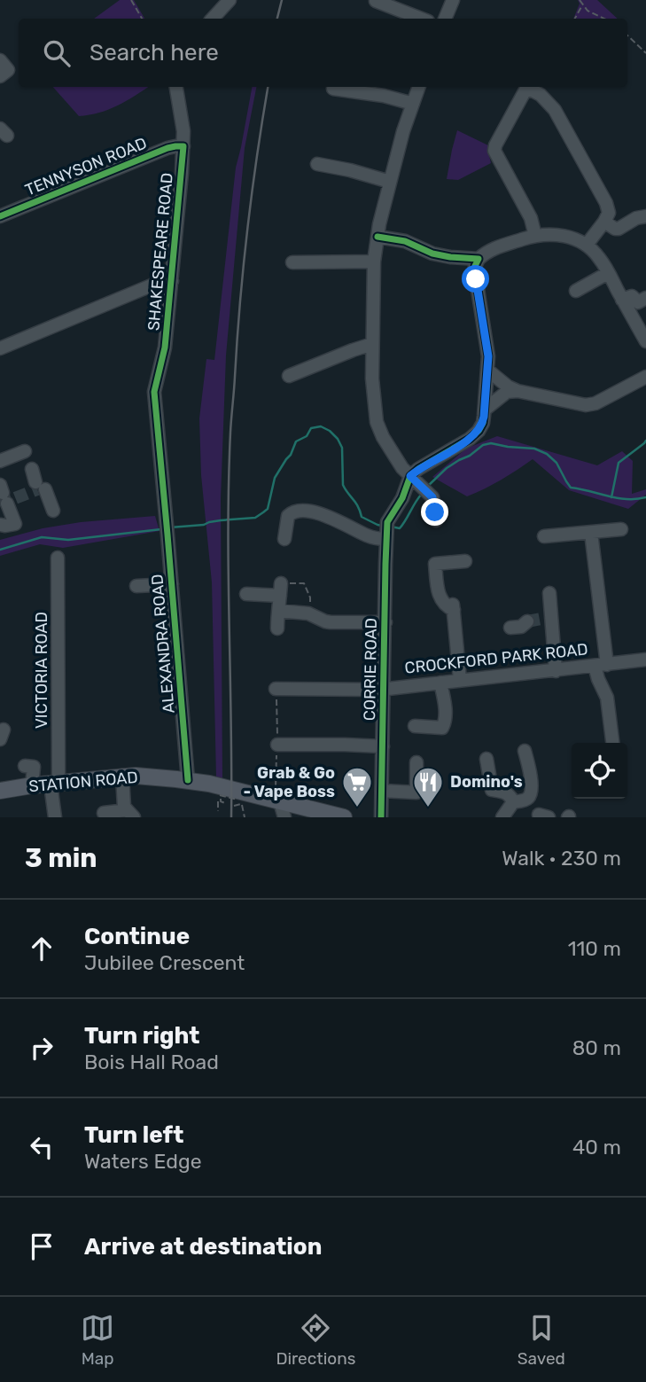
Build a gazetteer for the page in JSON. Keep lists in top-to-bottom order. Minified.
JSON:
{"streets":{"main road":["STATION ROAD"],"street":["TENNYSON ROAD","SHAKESPEARE ROAD","ALEXANDRA ROAD","CROCKFORD PARK ROAD","CORRIE ROAD","VICTORIA ROAD"]},"crossings":[["TENNYSON ROAD","SHAKESPEARE ROAD"],["SHAKESPEARE ROAD","ALEXANDRA ROAD"],["ALEXANDRA ROAD","STATION ROAD"],["CROCKFORD PARK ROAD","CORRIE ROAD"],["VICTORIA ROAD","STATION ROAD"]],"places":{"supermarket":["Grab & Go - Vape Boss"],"restaurant":["Domino's"]},"page":{"search":"Search here","heading":["3 min","Walk · 230 m"],"list":[["Continue","Jubilee Crescent","110 m"],["Turn right","Bois Hall Road","80 m"],["Turn left","Waters Edge","40 m"],"Arrive at destination"],"nav":["Map","Directions","Saved"]}}
